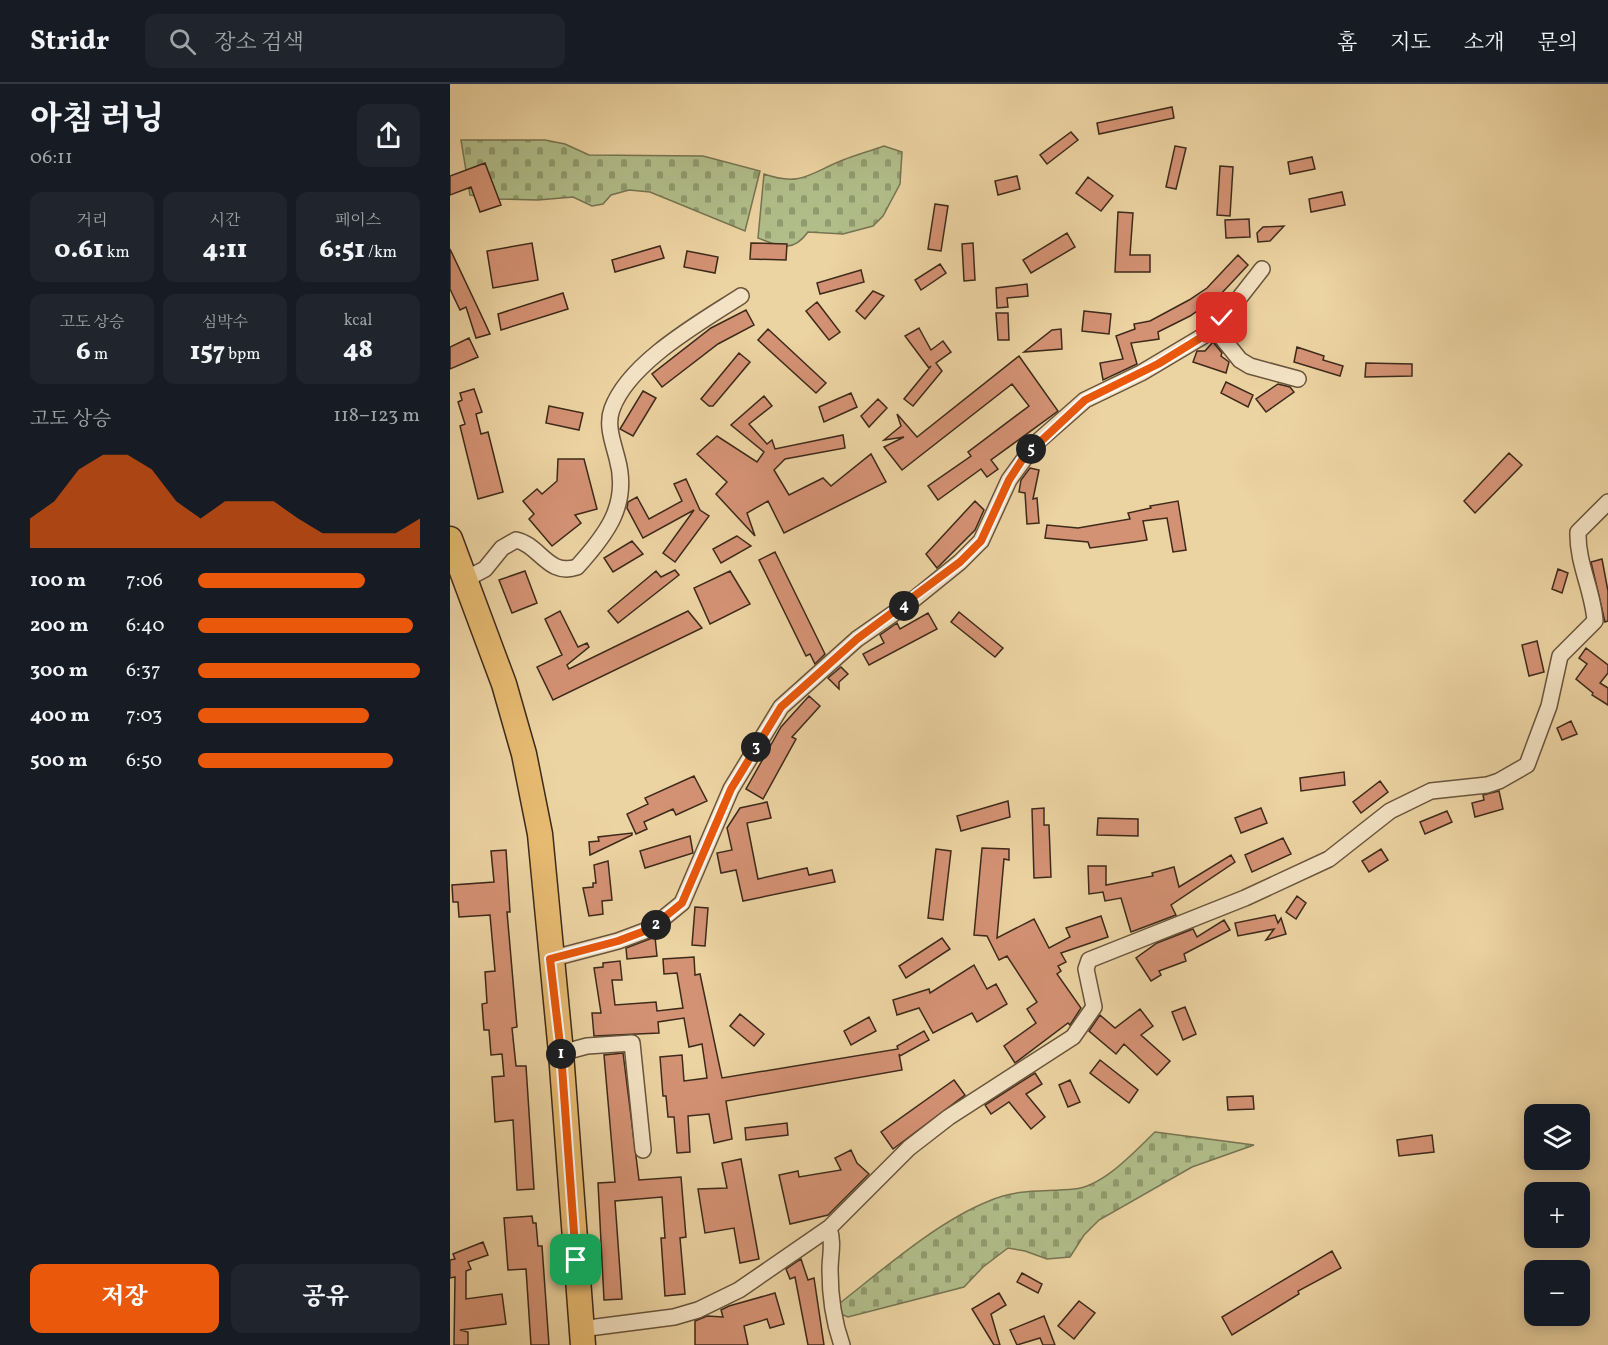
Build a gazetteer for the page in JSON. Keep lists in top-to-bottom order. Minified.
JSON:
{"page":{"header":"Stridr","search":"장소 검색","nav":["홈","지도","소개","문의"],"heading":["아침 러닝","06:11"],"stats":[["거리","0.61 km"],["시간","4:11"],["페이스","6:51 /km"],["고도 상승","6 m"],["심박수","157 bpm"],["kcal","48"]],"chart":["고도 상승","118–123 m"],"pins":["5","4","3","2","1"],"list":[{"name":"100 m","note":"7:06"},{"name":"200 m","note":"6:40"},{"name":"300 m","note":"6:37"},{"name":"400 m","note":"7:03"},{"name":"500 m","note":"6:50"}],"map_buttons":["+","−"],"buttons":["저장","공유"]}}
